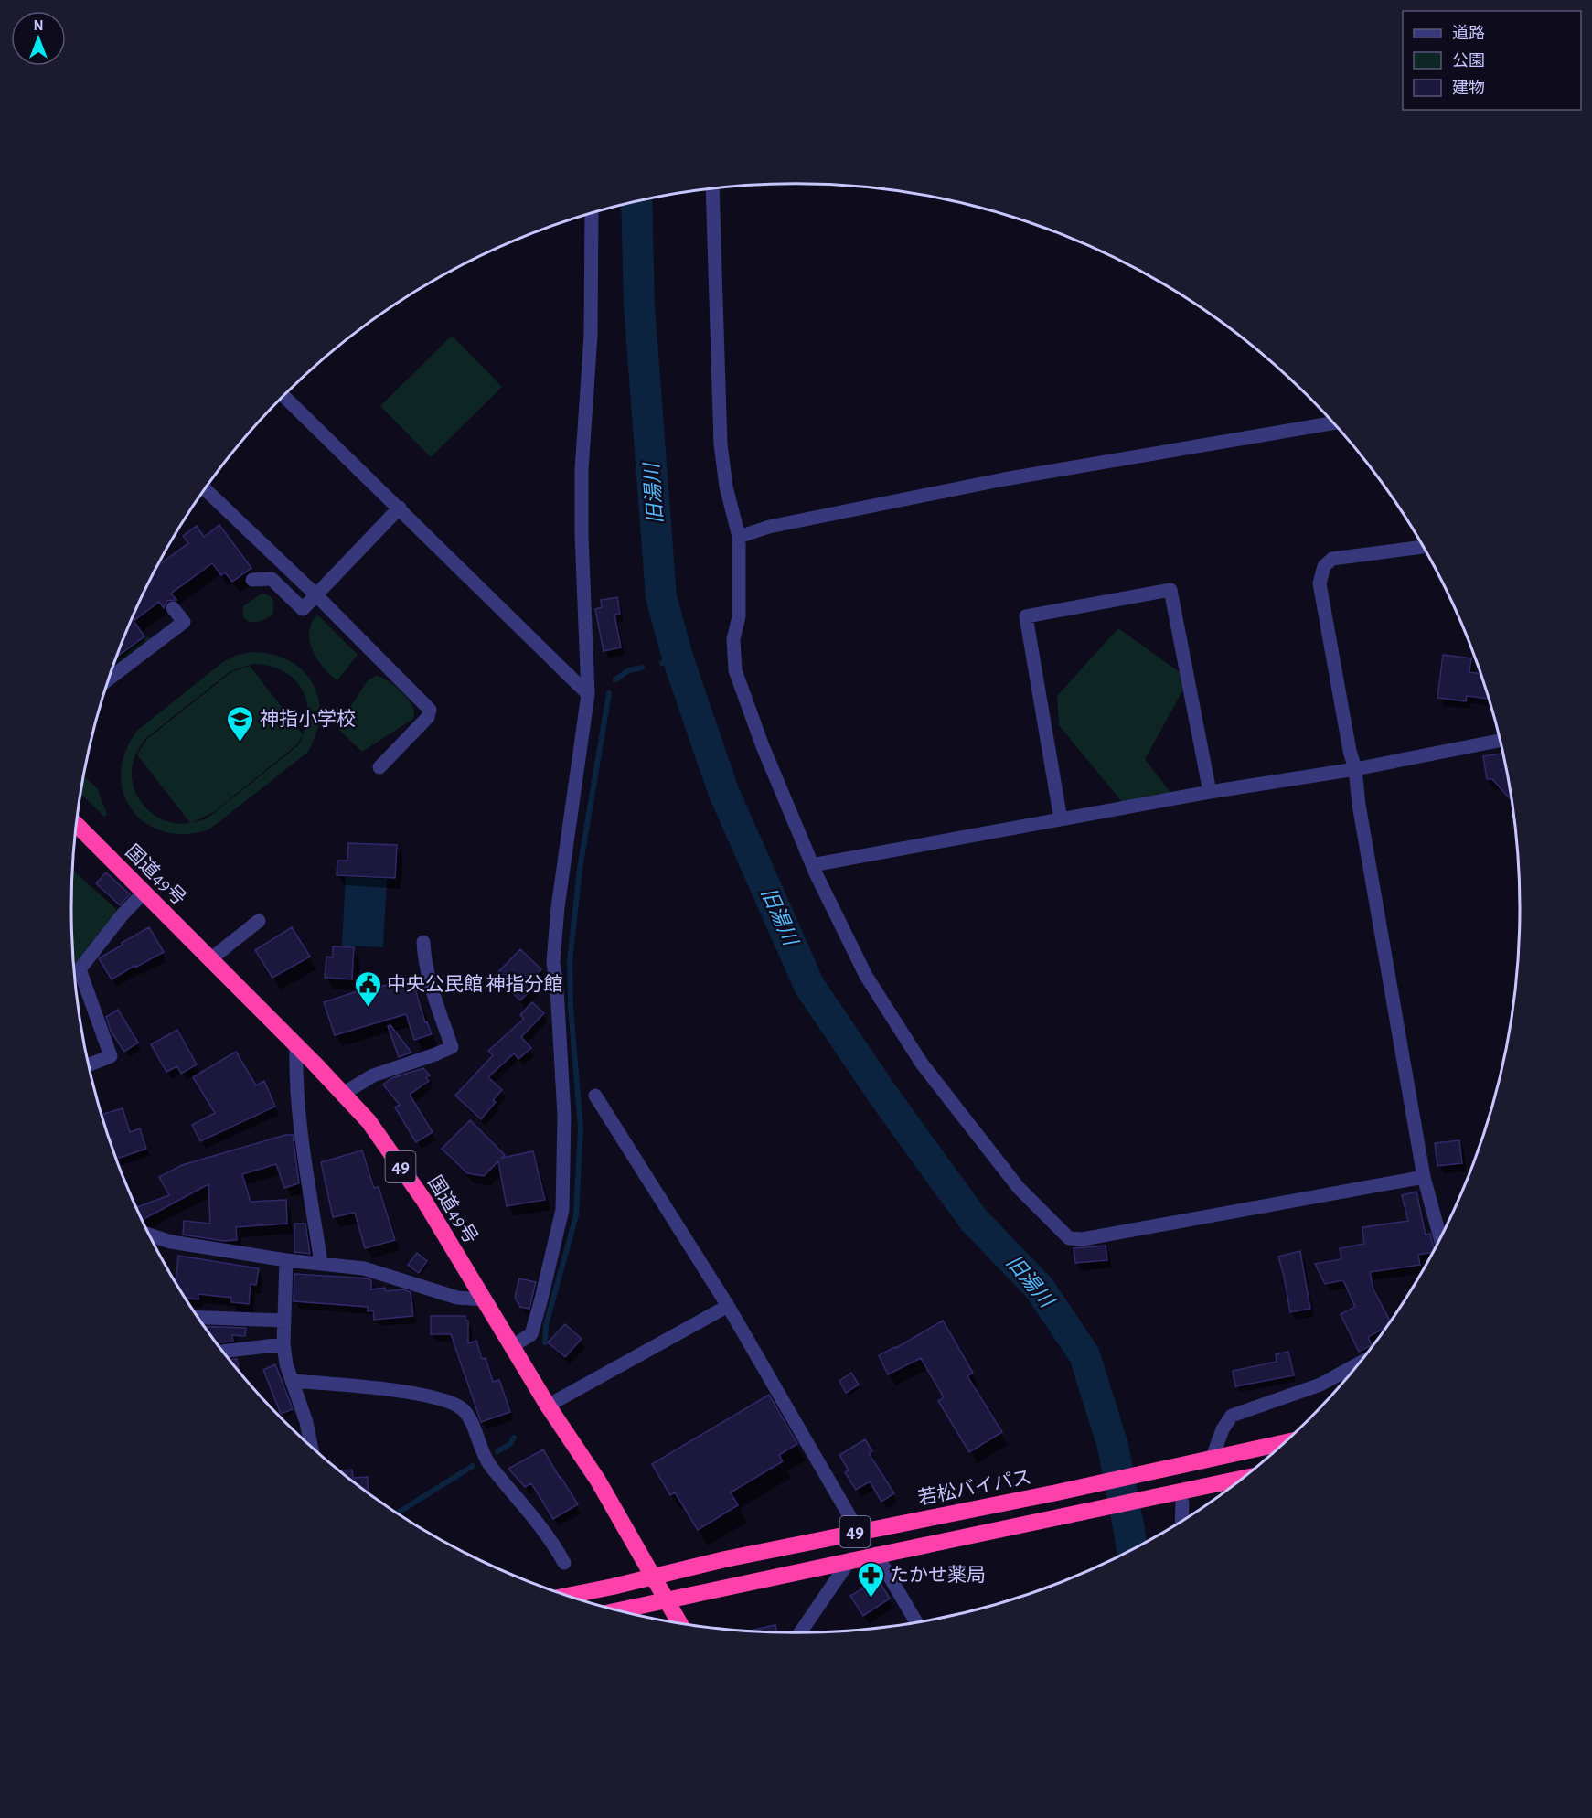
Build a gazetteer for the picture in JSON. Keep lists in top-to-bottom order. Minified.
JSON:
{"streets":{"highway":["国道49号","49","若松バイパス"]},"crossings":[["国道49号","49"],["国道49号","若松バイパス"]],"water":["旧湯川"],"places":{"school or university":["神指小学校"],"public building":["中央公民館 神指分館"],"pharmacy":["たかせ薬局"]},"legend":["道路","公園","建物"],"north":"top"}
